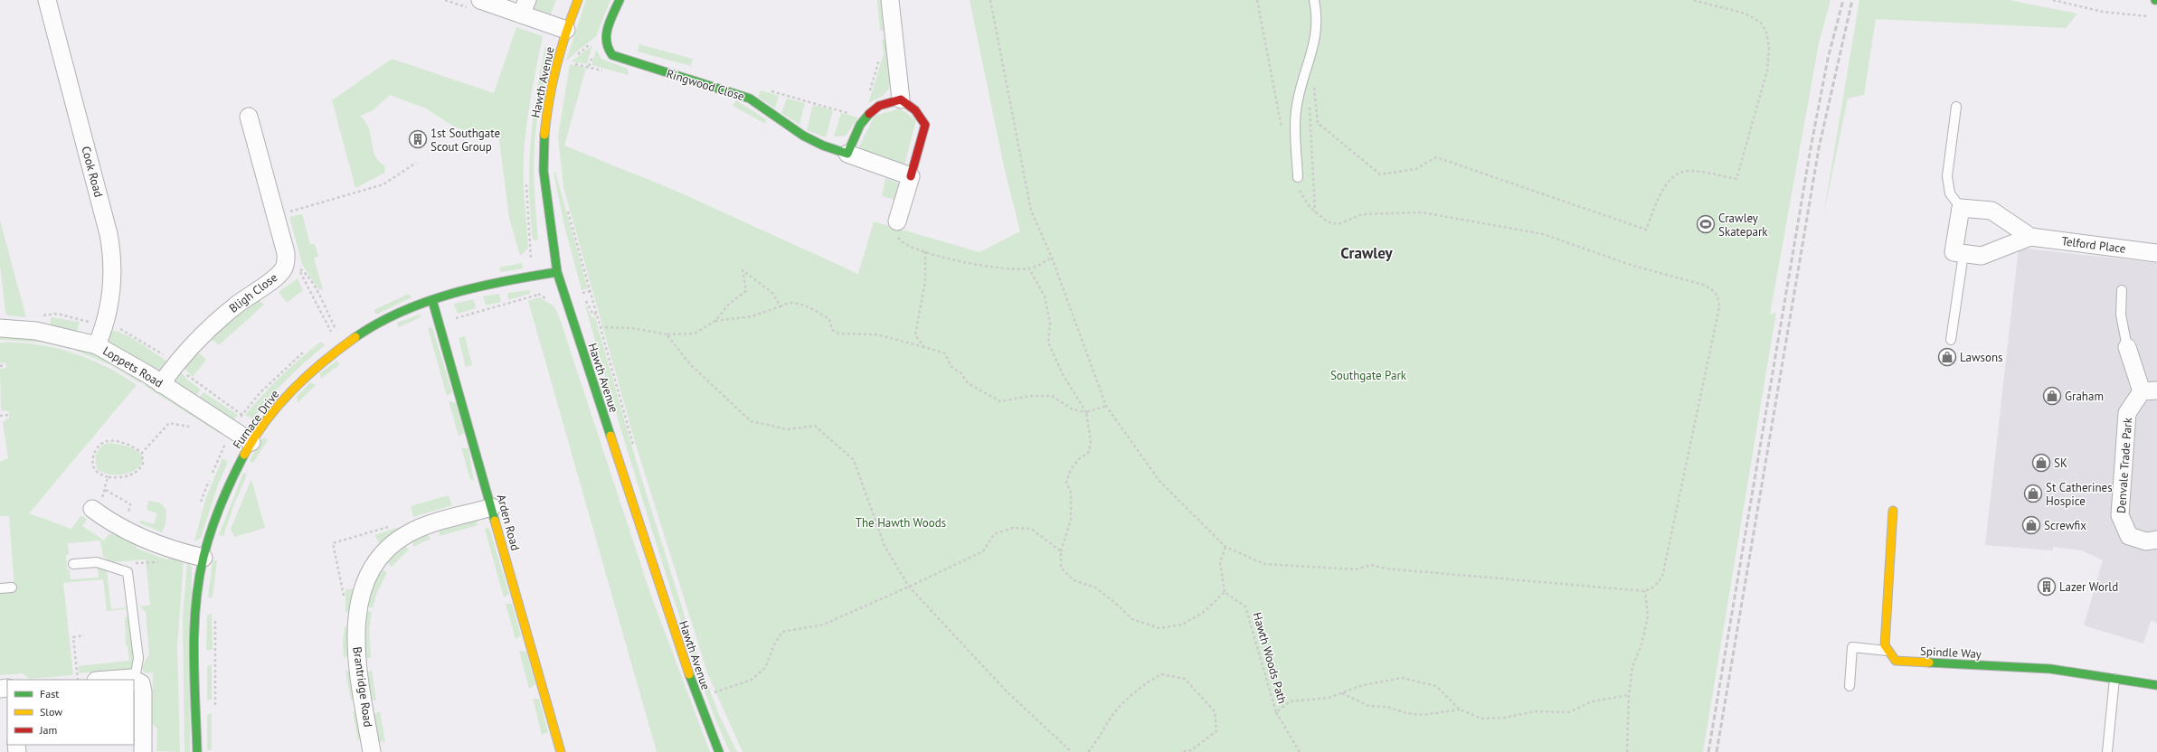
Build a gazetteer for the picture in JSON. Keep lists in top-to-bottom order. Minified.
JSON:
{"streets":{"street":["Hawth Avenue","Ringwood Close","Cook Road","Telford Place","Bligh Close","Loppets Road","Furnace Drive","Denvale Trade Park","Arden Road","Spindle Way","Brantridge Road"],"path":["Hawth Woods Path"]},"crossings":[["Hawth Avenue","Furnace Drive"],["Cook Road","Loppets Road"],["Bligh Close","Loppets Road"],["Loppets Road","Furnace Drive"],["Furnace Drive","Arden Road"],["Arden Road","Brantridge Road"]],"districts":["Crawley"],"parks":["Southgate Park","The Hawth Woods"],"places":{"building":["1st Southgate Scout Group","Lazer World"],"sports":["Crawley Skatepark"],"shop":["Lawsons","Graham","SK","St Catherines Hospice","Screwfix"]},"legend":["Fast","Slow","Jam"]}
